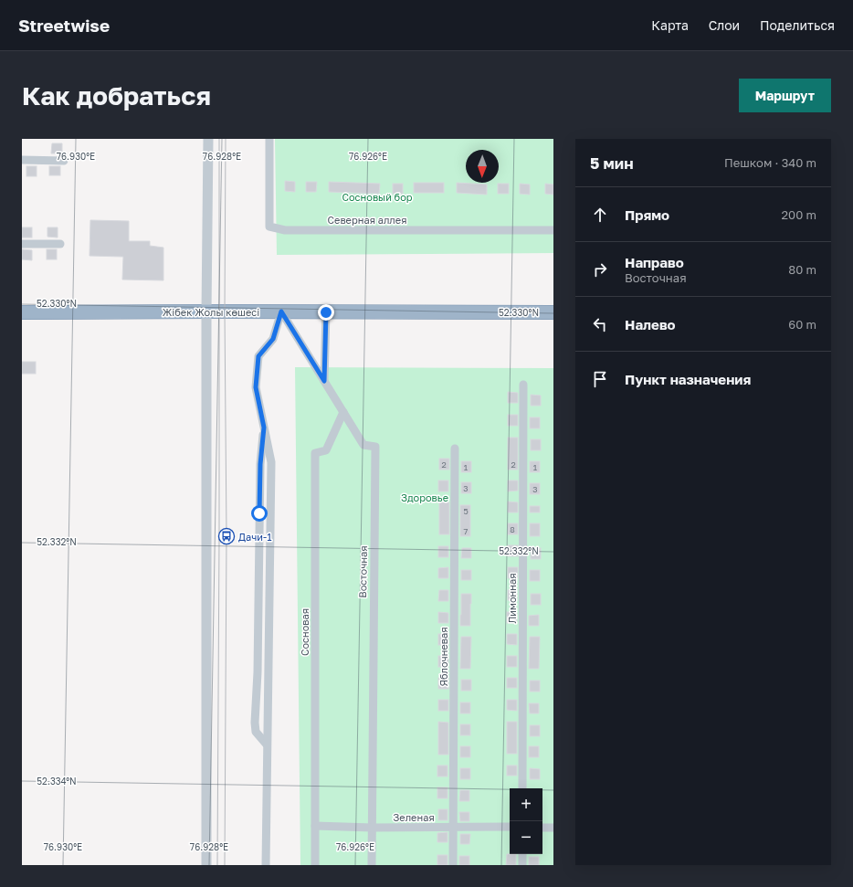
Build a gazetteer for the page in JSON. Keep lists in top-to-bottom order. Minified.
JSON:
{"streets":{"highway":["Жібек Жолы көшесі"],"street":["Северная аллея","Восточная","Лимонная","Сосновая","Яблочневая","Зеленая"]},"crossings":[["Жібек Жолы көшесі","Восточная"],["Восточная","Сосновая"],["Восточная","Зеленая"],["Сосновая","Зеленая"],["Яблочневая","Зеленая"]],"parks":["Сосновый бор","Здоровье"],"places":{"bus stop":["Дачи-1"]},"house_numbers":["2","2","1","1","3","3","5","8","7"],"north":"bottom","page":{"header":"Streetwise","nav":["Карта","Слои","Поделиться"],"buttons":"Маршрут","title":"Как добраться","heading":["5 мин","Пешком · 340 m"],"list":[["Прямо","200 m"],["Направо","Восточная","80 m"],["Налево","60 m"],"Пункт назначения"],"map_buttons":["+","−"]},"coordinates":["76.930°E","76.928°E","76.926°E","52.330°N","52.332°N","52.334°N"]}
